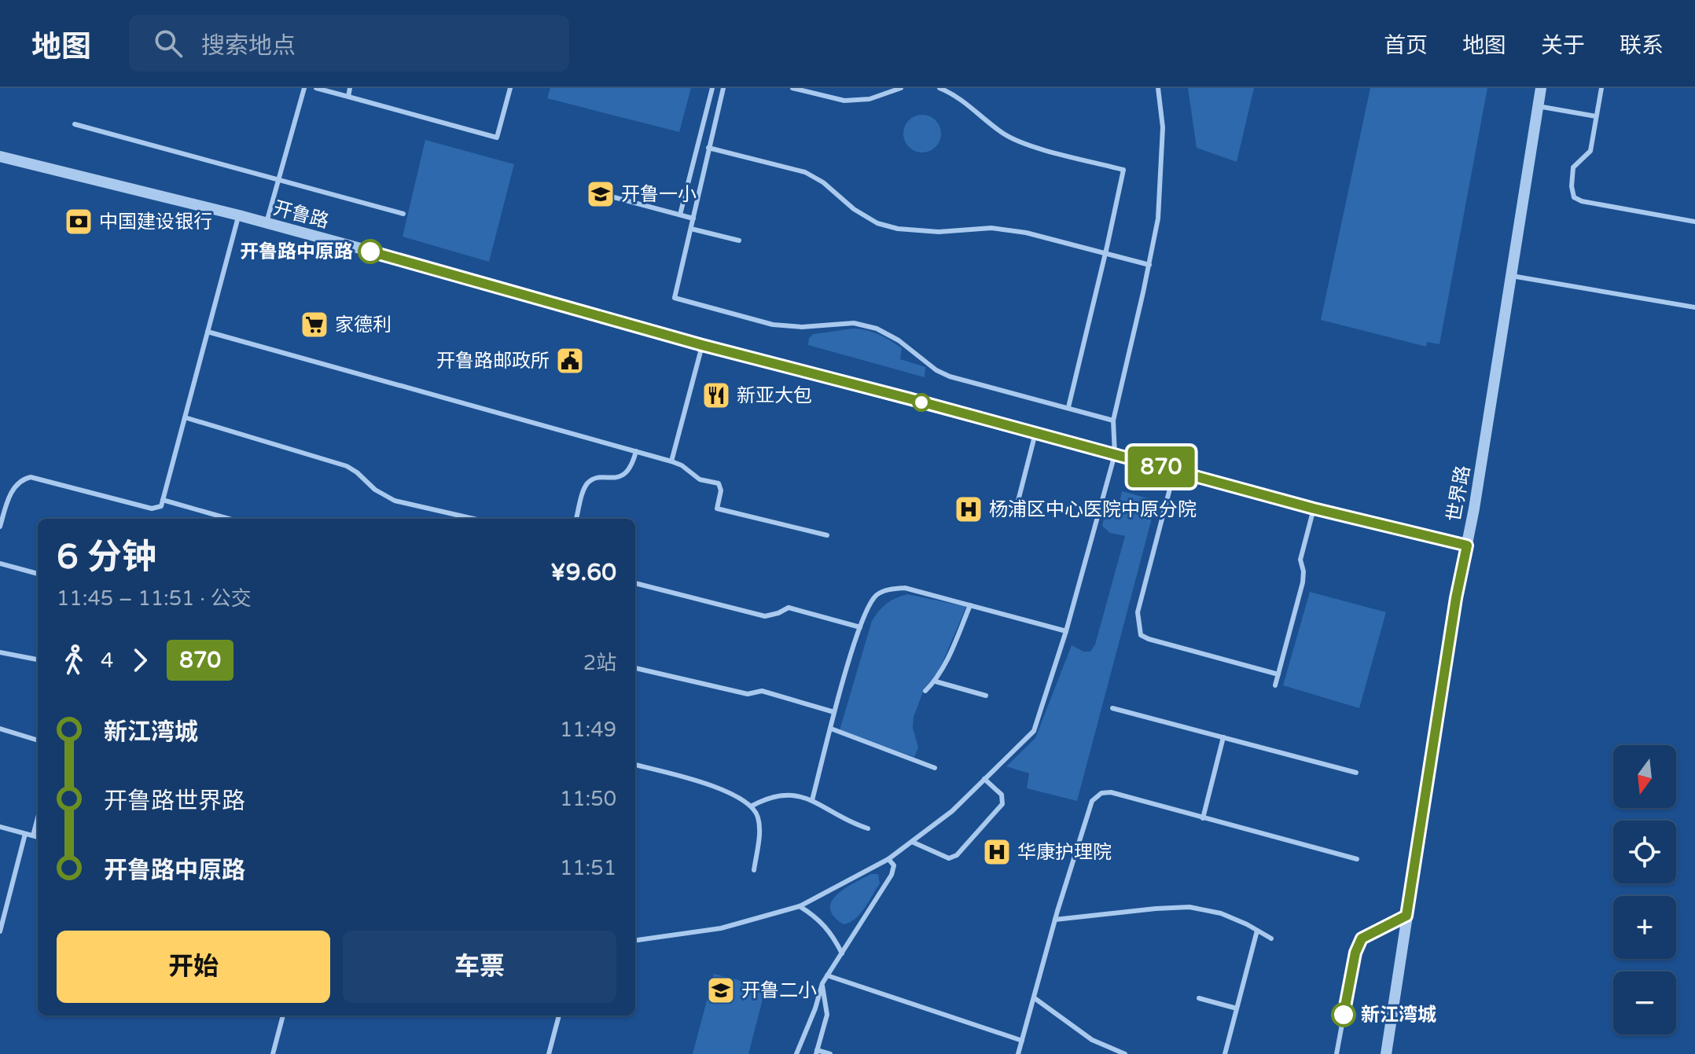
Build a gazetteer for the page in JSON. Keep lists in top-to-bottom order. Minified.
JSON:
{"streets":{"street":["开鲁路","世界路"]},"crossings":[["开鲁路","世界路"]],"places":{"school or university":["开鲁一小","开鲁二小"],"bank":["中国建设银行"],"other":["开鲁路中原路","新江湾城"],"supermarket":["家德利"],"public building":["开鲁路邮政所"],"restaurant":["新亚大包"],"hospital":["杨浦区中心医院中原分院","华康护理院"]},"lines":["bus line 870"],"north":"bottom","page":{"header":"地图","search":"搜索地点","nav":["首页","地图","关于","联系"],"on_map":"870","heading":["6 分钟","11:45 – 11:51 · 公交","¥9.60"],"legs":["4","870","2站"],"list":[{"name":"新江湾城","value":"11:49"},{"name":"开鲁路世界路","value":"11:50"},{"name":"开鲁路中原路","value":"11:51"}],"map_buttons":["+","−"],"buttons":["开始","车票"]}}
